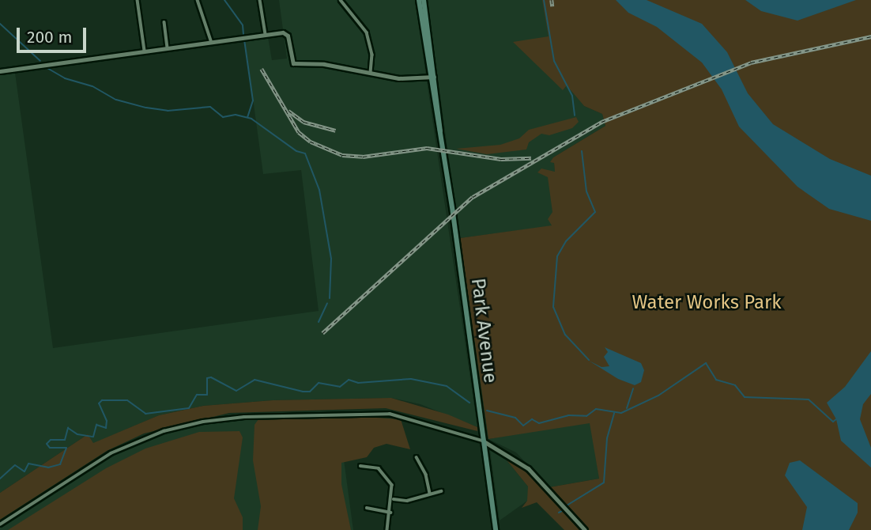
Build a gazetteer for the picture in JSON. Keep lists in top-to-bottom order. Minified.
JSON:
{"streets":{"main road":["Park Avenue"]},"parks":["Water Works Park"],"scale_bar":"200 m"}
